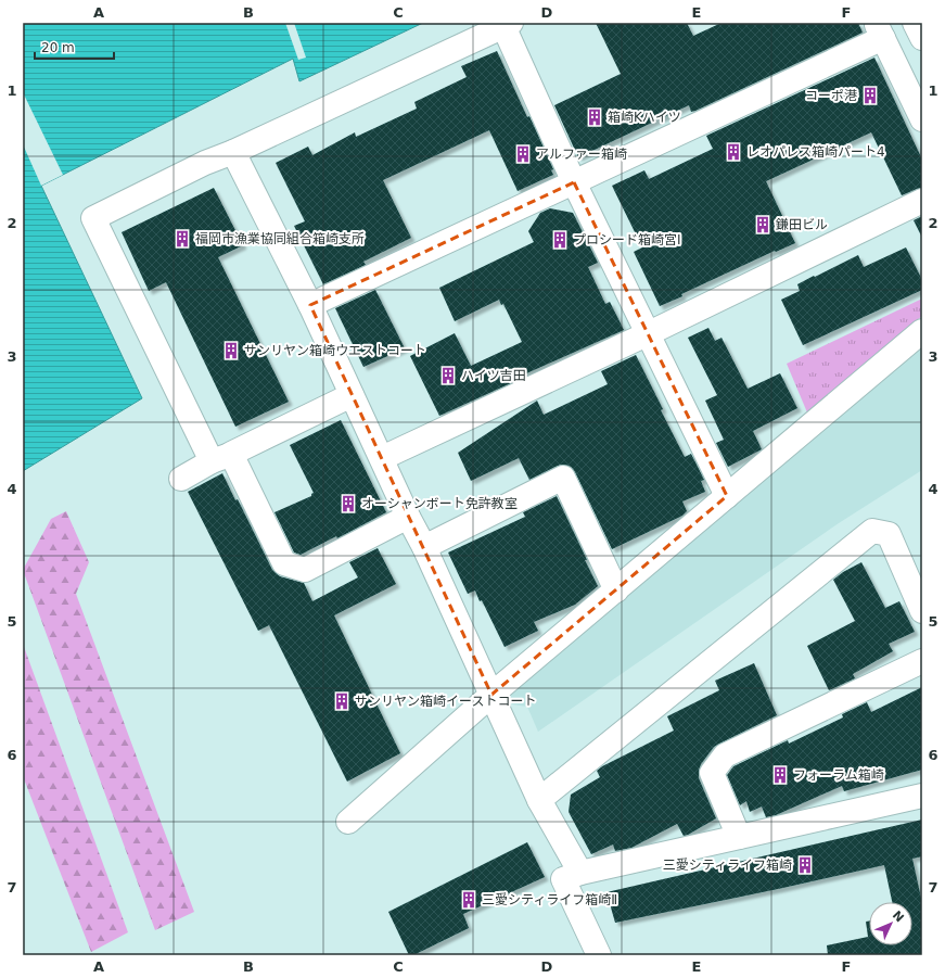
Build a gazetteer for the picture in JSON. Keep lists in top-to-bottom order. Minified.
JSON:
{"places":{"building":["コーポ港","箱崎Kハイツ","レオパレス箱崎パート4","アルファー箱崎","鎌田ビル","福岡市漁業協同組合箱崎支所","プロシード箱崎宮Ⅰ","サンリヤン箱崎ウエストコート","ハイツ吉田","オーシャンボート免許教室","サンリヤン箱崎イーストコート","フォーラム箱崎","三愛シティライフ箱崎","三愛シティライフ箱崎Ⅱ"]},"scale_bar":"20 m","north":"top right","grid":{"columns":["A","B","C","D","E","F"],"rows":["1","2","3","4","5","6","7"]}}
